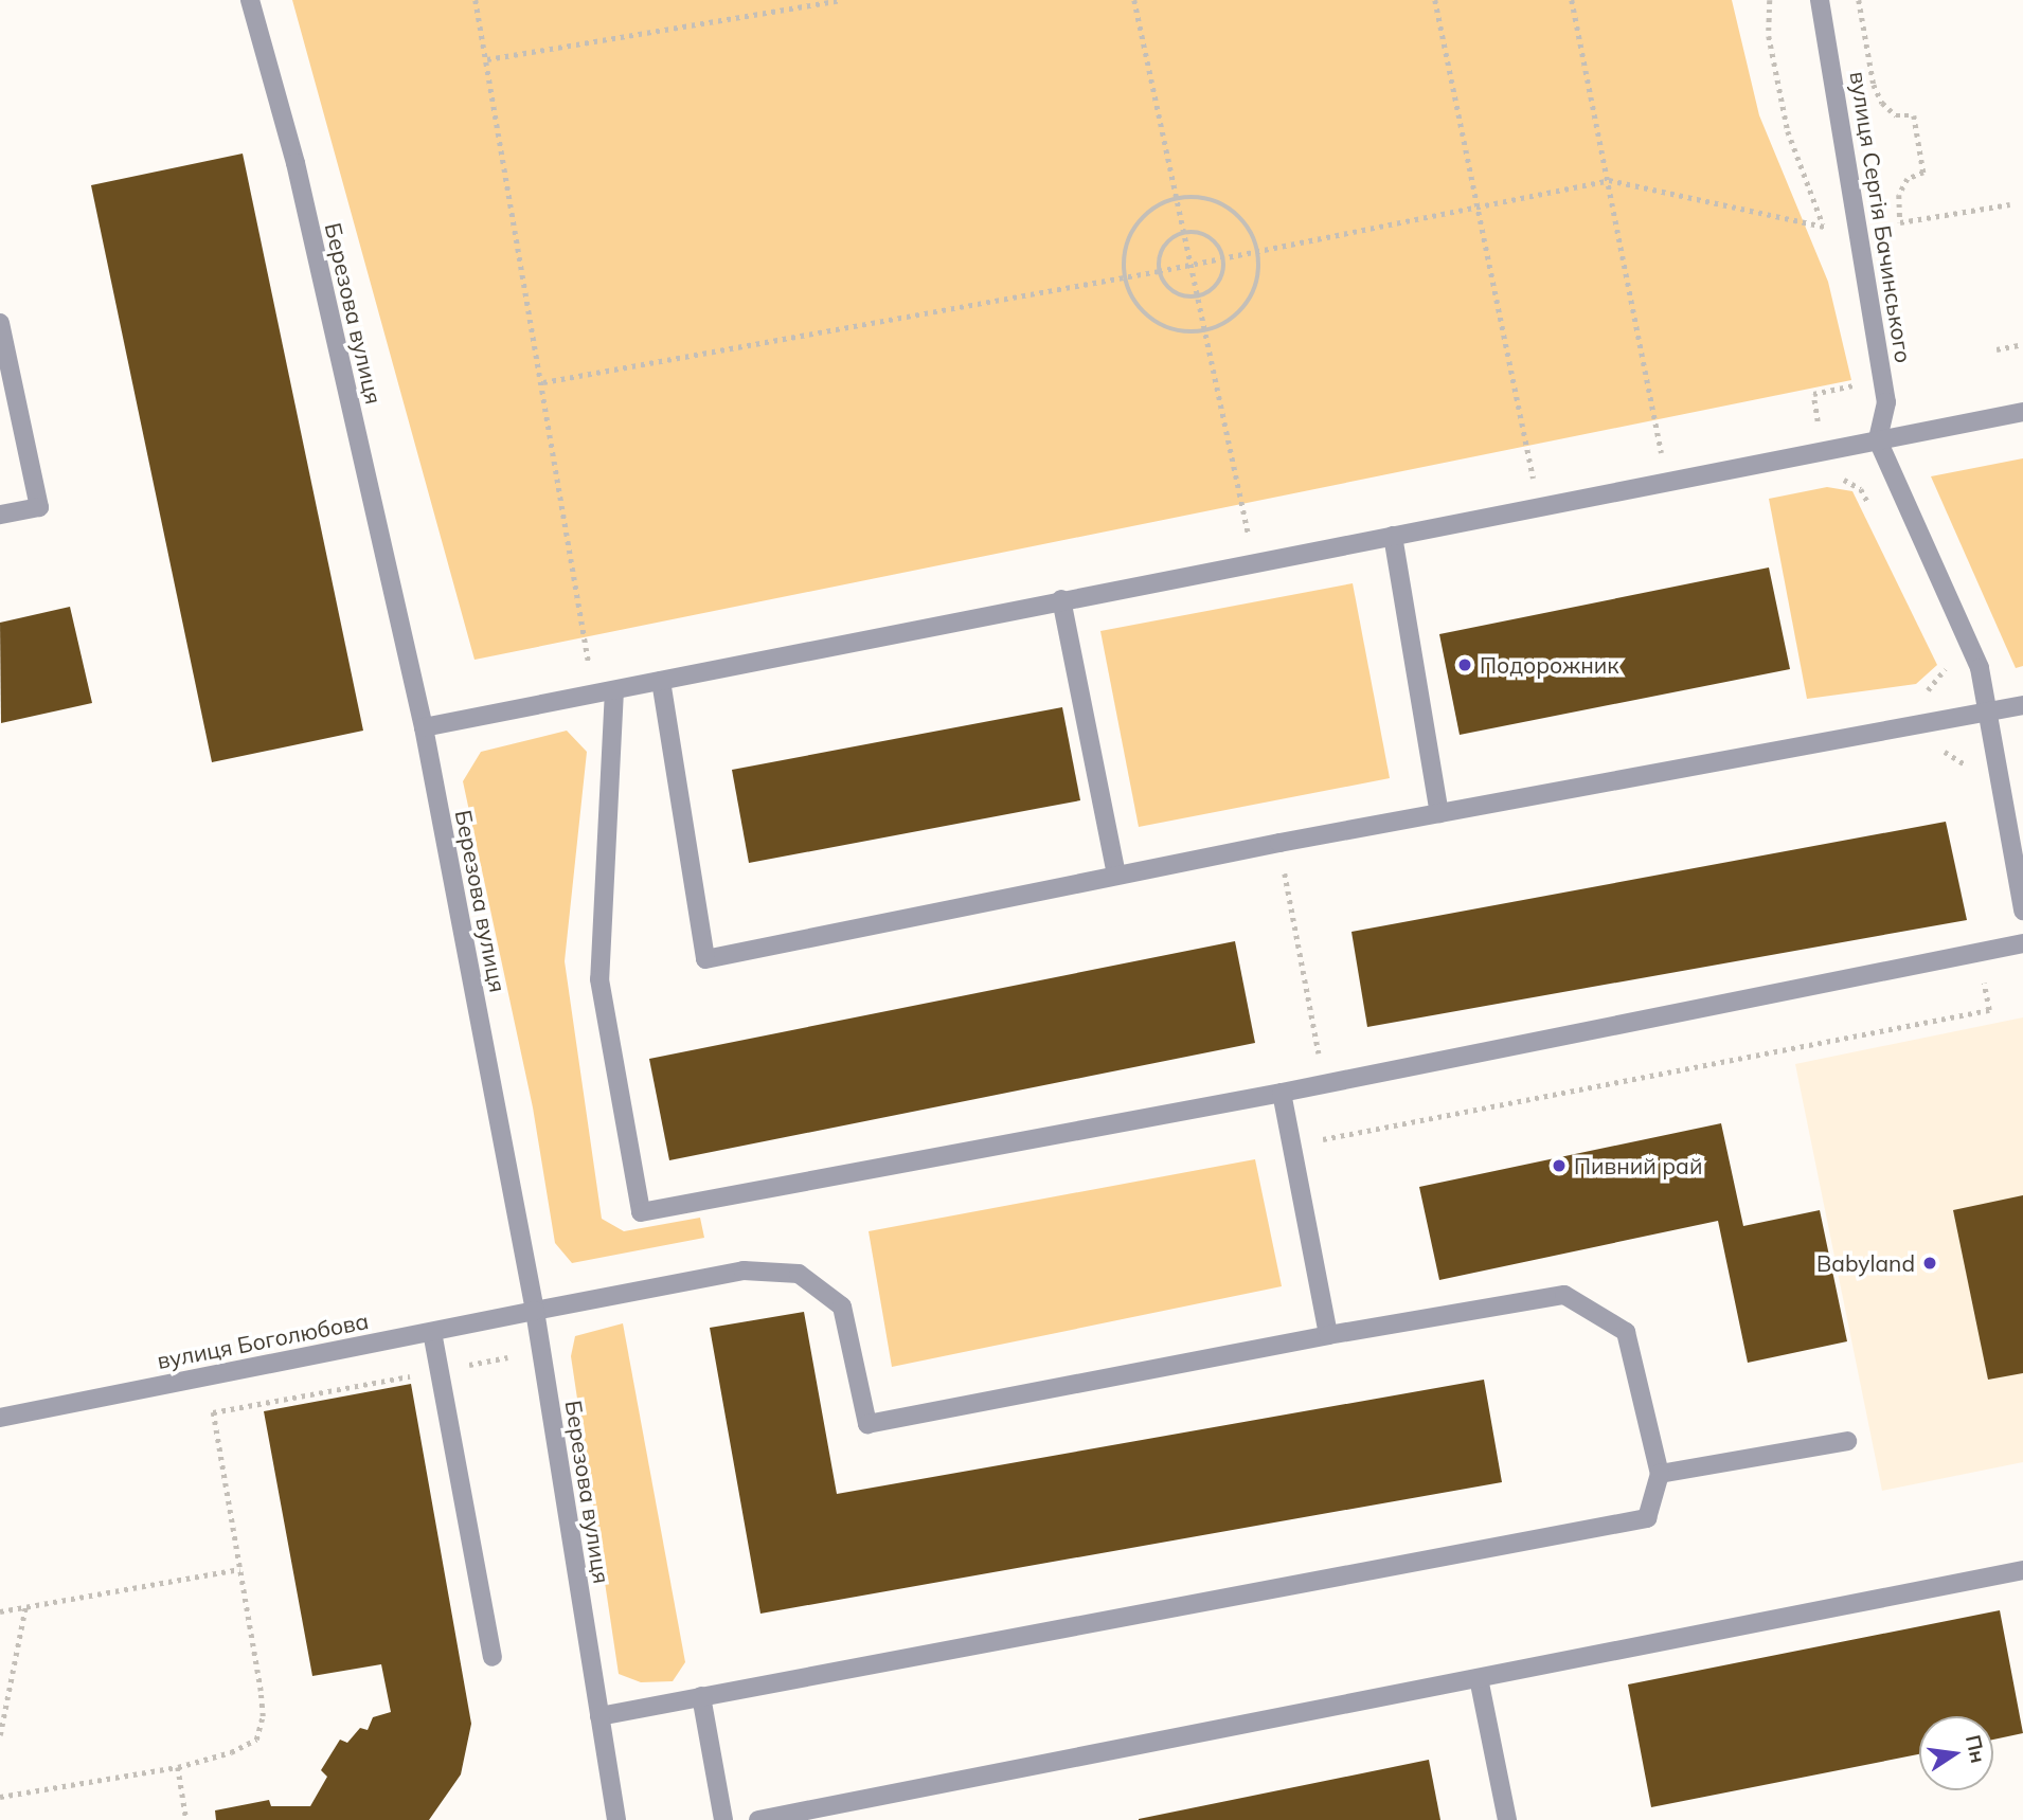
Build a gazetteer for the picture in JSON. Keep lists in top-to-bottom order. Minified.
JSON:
{"streets":{"street":["вулиця Сергія Бачинського","Березова вулиця","вулиця Боголюбова"]},"crossings":[["Березова вулиця","вулиця Боголюбова"]],"places":["Подорожник","Пивний рай","Babyland"],"north":"right"}
